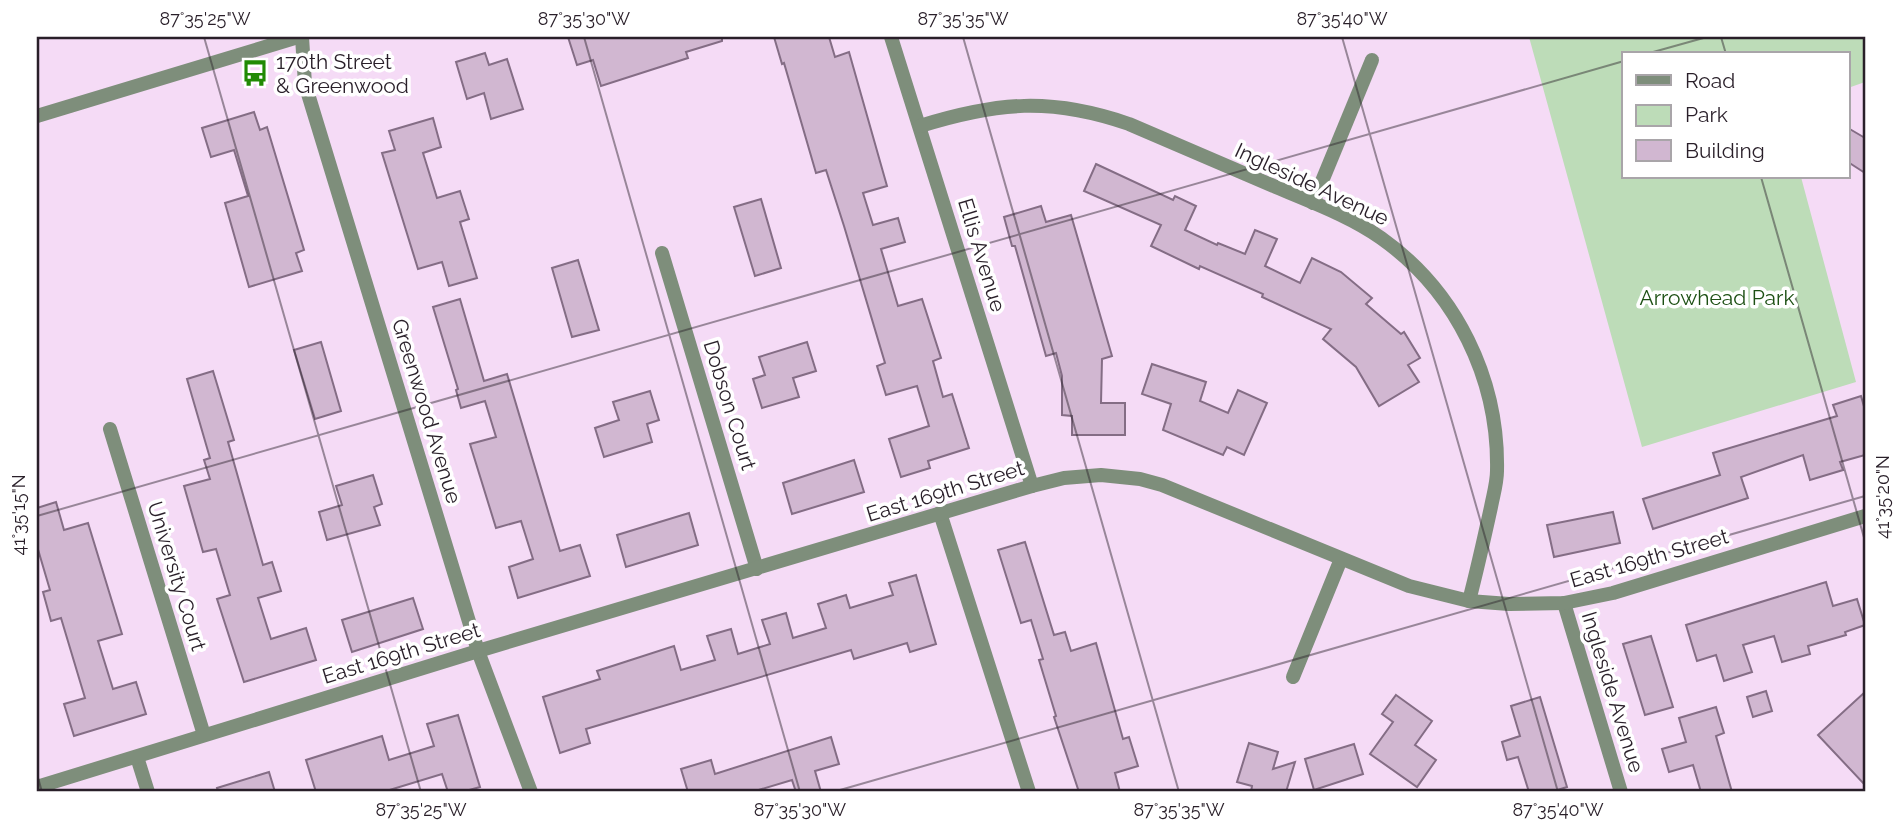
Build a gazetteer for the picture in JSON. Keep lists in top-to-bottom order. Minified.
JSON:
{"streets":{"street":["Ingleside Avenue","Ellis Avenue","Dobson Court","Greenwood Avenue","East 169th Street","University Court"]},"crossings":[["Ingleside Avenue","Ellis Avenue"],["Ingleside Avenue","East 169th Street"],["Ellis Avenue","East 169th Street"],["Dobson Court","East 169th Street"],["Greenwood Avenue","East 169th Street"],["East 169th Street","University Court"]],"parks":["Arrowhead Park"],"places":{"bus stop":["170th Street & Greenwood"]},"legend":["Road","Park","Building"],"coordinates":["87°35'25\"W","87°35'30\"W","87°35'35\"W","87°35'40\"W","41°35'20\"N","41°35'15\"N"]}
